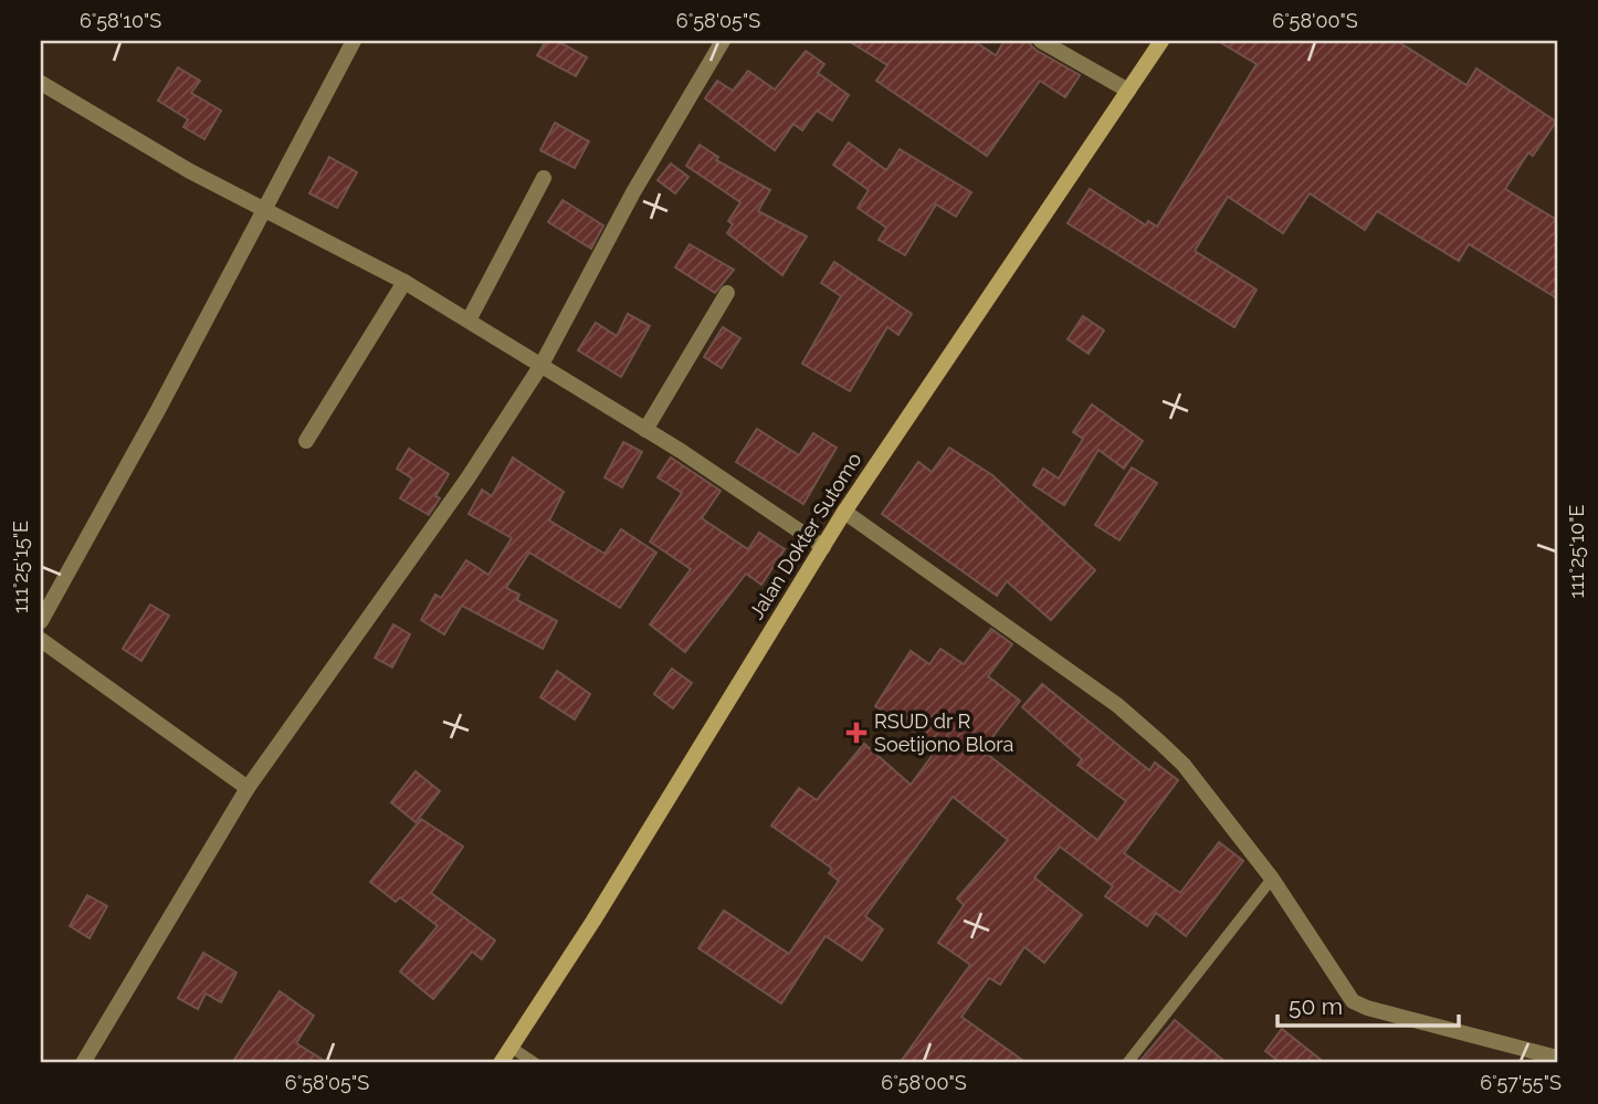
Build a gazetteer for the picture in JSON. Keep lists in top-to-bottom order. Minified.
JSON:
{"streets":{"main road":["Jalan Dokter Sutomo"]},"places":{"health":["RSUD dr R Soetijono Blora"]},"scale_bar":"50 m","coordinates":["6°58'10\"S","6°58'05\"S","6°58'00\"S","111°25'10\"E","111°25'15\"E","6°57'55\"S"]}
